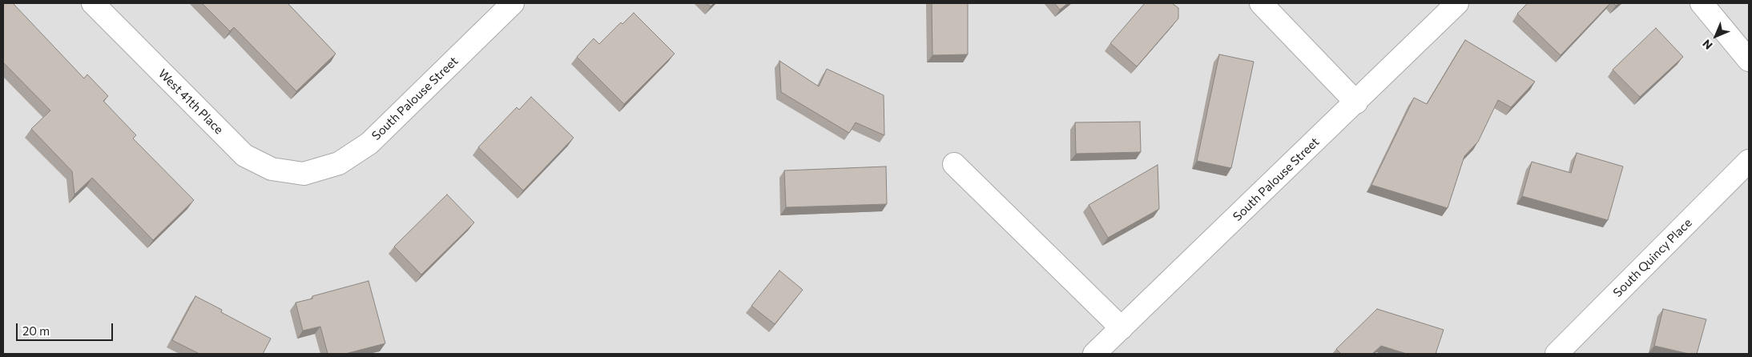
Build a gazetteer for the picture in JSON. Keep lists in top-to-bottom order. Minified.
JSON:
{"streets":{"street":["South Palouse Street","West 41th Place","South Quincy Place"]},"crossings":[["South Palouse Street","West 41th Place"]],"scale_bar":"20 m","north":"bottom left"}
